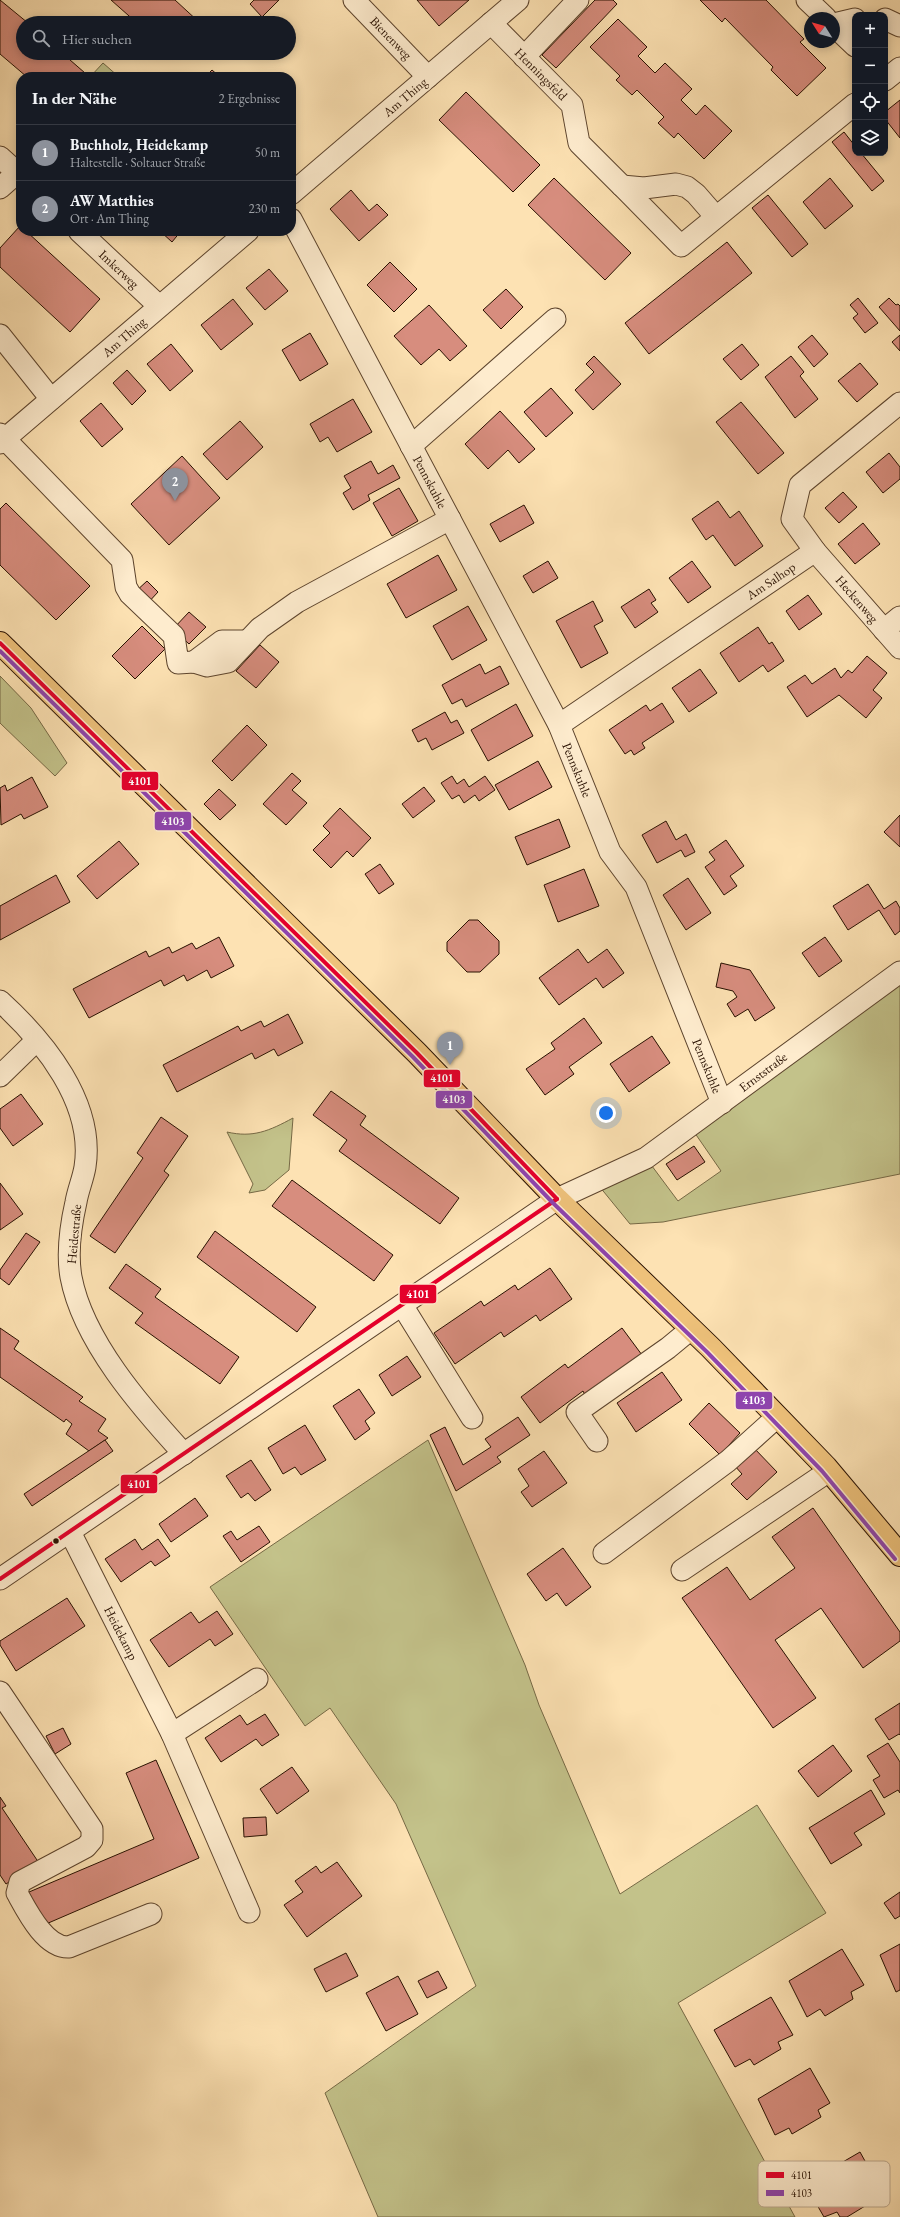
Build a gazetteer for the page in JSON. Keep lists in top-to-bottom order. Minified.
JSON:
{"streets":{"street":["Bienenweg","Henningsfeld","Am Thing","Imkerweg","Pennskuhle","Am Salhop","Heckenweg","Ernststraße","Heidestraße","Heidekamp"]},"crossings":[["Bienenweg","Am Thing"],["Henningsfeld","Am Thing"],["Am Thing","Imkerweg"],["Pennskuhle","Am Salhop"],["Pennskuhle","Ernststraße"],["Am Salhop","Heckenweg"]],"lines":["transit line 4101","transit line 4103"],"legend":["4101","4103"],"north":"top left","page":{"map_buttons":["+","−"],"search":"Hier suchen","heading":["In der Nähe","2 Ergebnisse"],"list":[{"mark":"1","name":"Buchholz, Heidekamp","note":"Haltestelle · Soltauer Straße","value":"50 m"},{"mark":"2","name":"AW Matthies","note":"Ort · Am Thing","value":"230 m"}],"pins":["2","1"]}}
